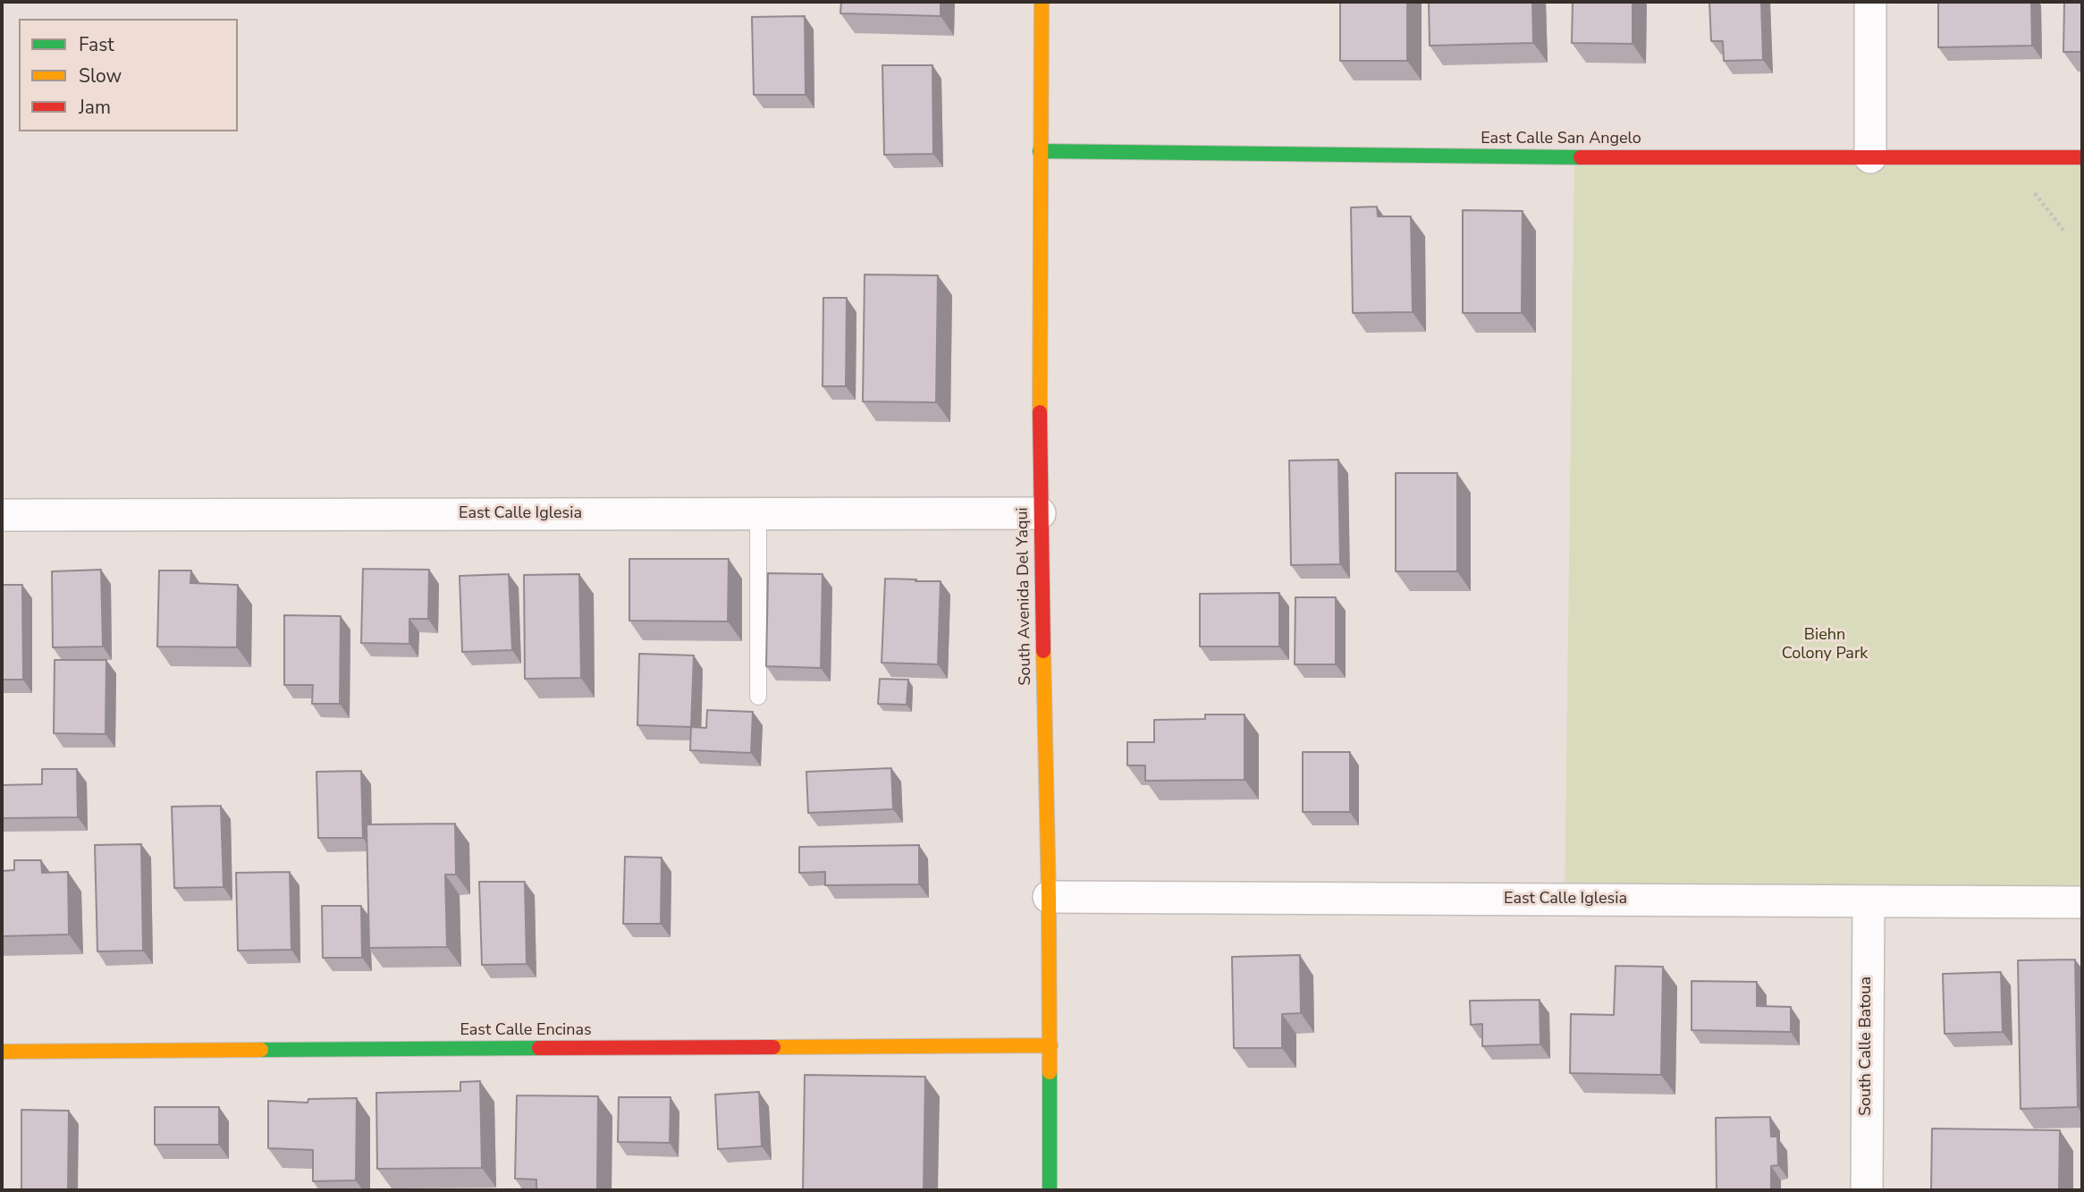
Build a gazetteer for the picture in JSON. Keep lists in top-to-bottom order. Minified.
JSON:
{"streets":{"street":["East Calle San Angelo","East Calle Iglesia","South Avenida Del Yaqui","East Calle Encinas","South Calle Batoua"]},"crossings":[["East Calle San Angelo","South Avenida Del Yaqui"],["East Calle Iglesia","South Avenida Del Yaqui"],["East Calle Iglesia","South Calle Batoua"],["South Avenida Del Yaqui","East Calle Encinas"]],"parks":["Biehn Colony Park"],"legend":["Fast","Slow","Jam"]}
